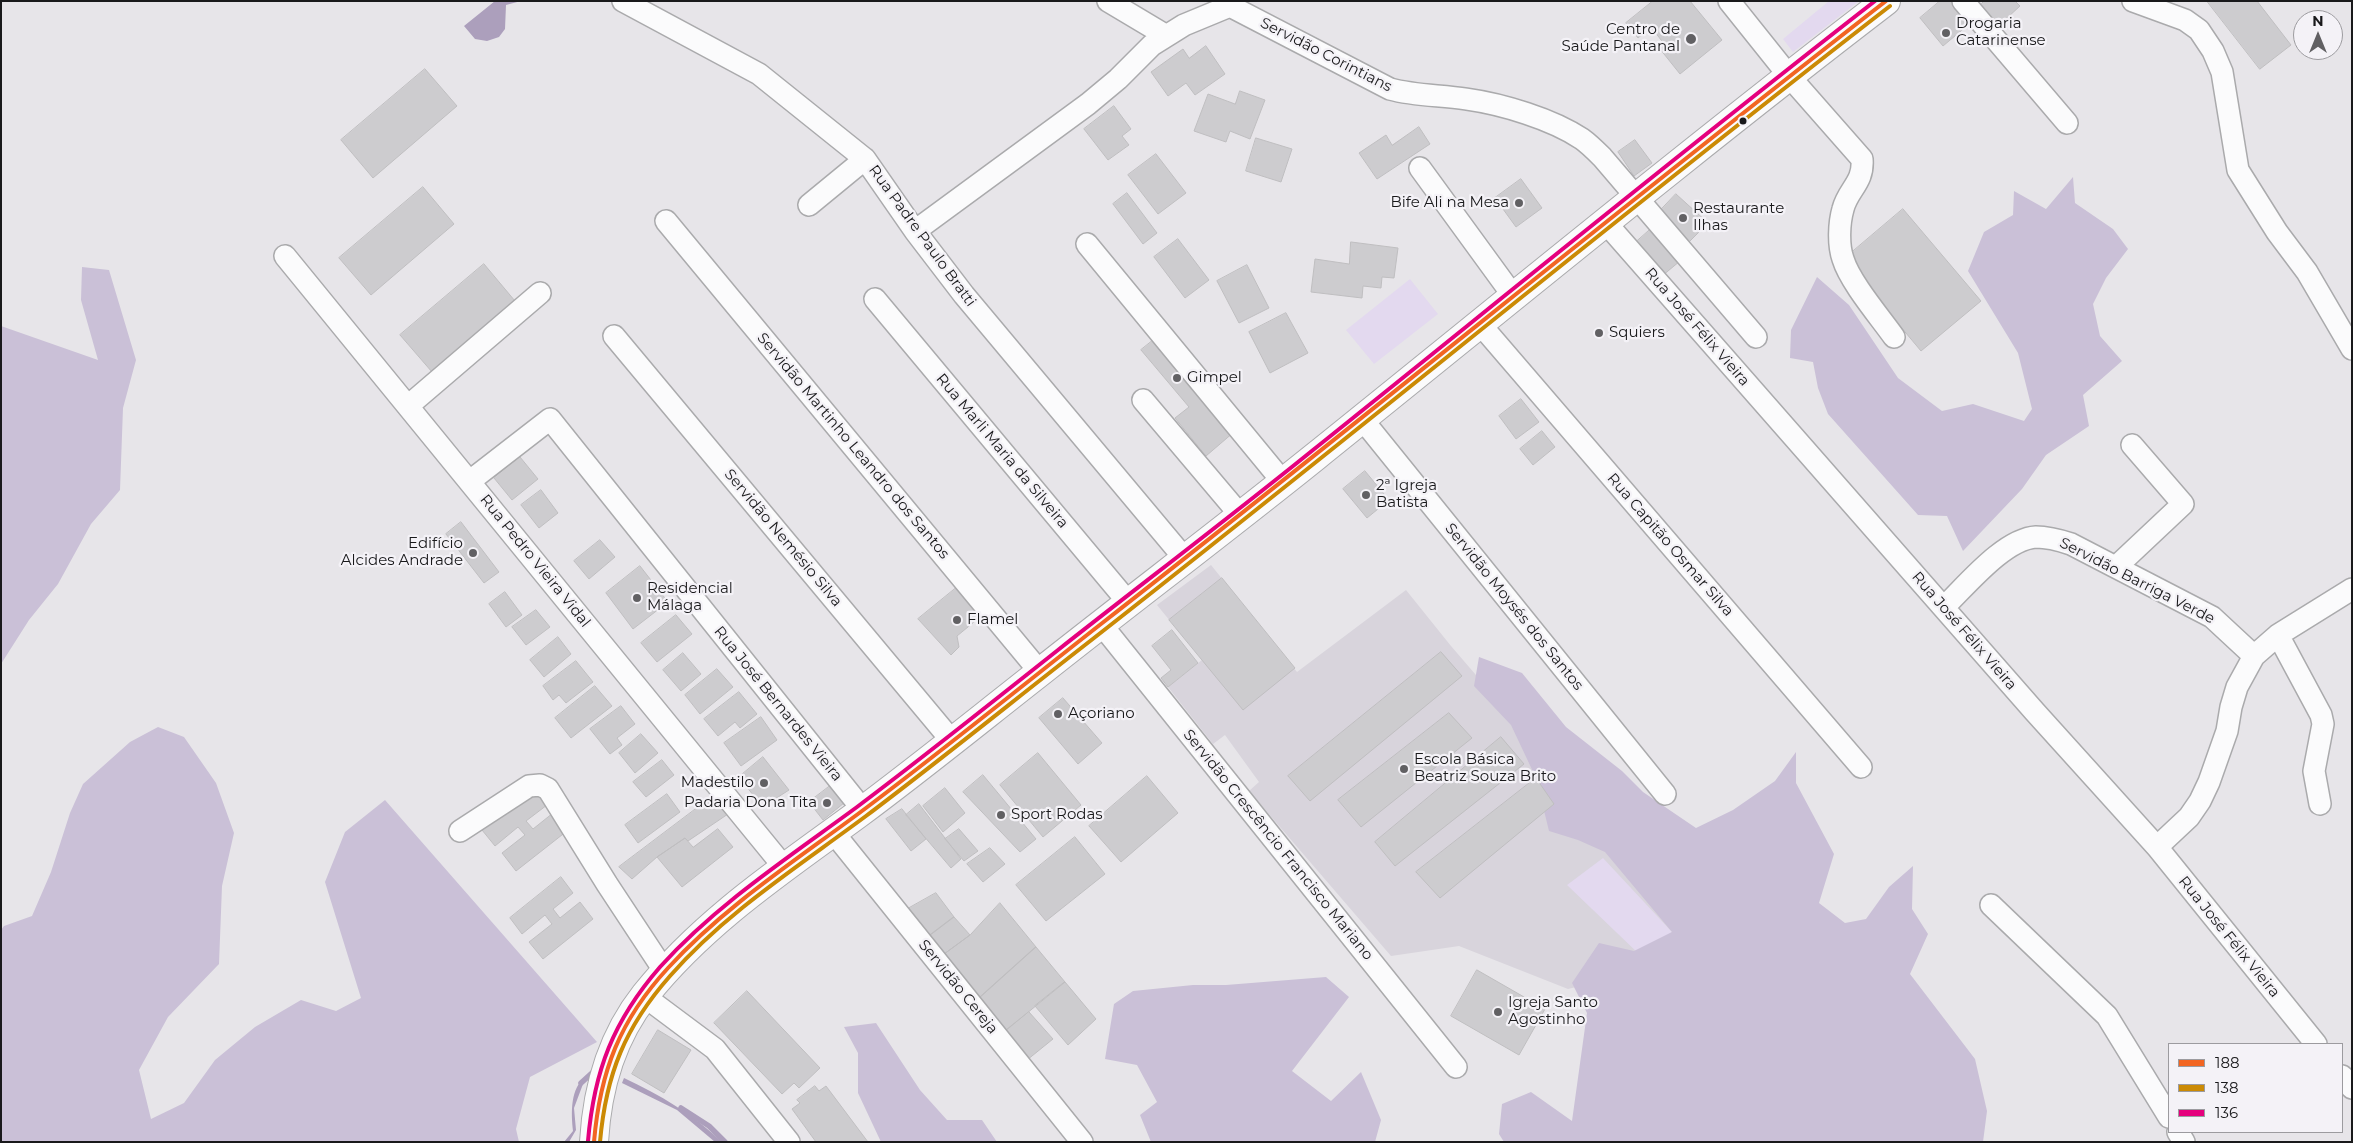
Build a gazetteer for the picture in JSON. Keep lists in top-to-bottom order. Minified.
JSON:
{"streets":{"street":["Servidão Corintians","Rua Padre Paulo Bratti","Rua José Félix Vieira","Servidão Martinho Leandro dos Santos","Rua Marli Maria da Silveira","Servidão Nemésio Silva","Rua Capitão Osmar Silva","Rua Pedro Vieira Vidal","Servidão Barriga Verde","Servidão Moysés dos Santos","Rua José Bernardes Vieira","Servidão Crescêncio Francisco Mariano","Servidão Cereja"]},"crossings":[["Rua José Félix Vieira","Servidão Barriga Verde"],["Rua Pedro Vieira Vidal","Rua José Bernardes Vieira"]],"places":["Drogaria Catarinense","Centro de Saúde Pantanal","Bife Ali na Mesa","Restaurante Ilhas","Squiers","Gimpel","2ª Igreja Batista","Edifício Alcides Andrade","Residencial Málaga","Flamel","Açoriano","Escola Básica Beatriz Souza Brito","Madestilo","Padaria Dona Tita","Sport Rodas","Igreja Santo Agostinho"],"lines":["transit line 188","transit line 136","transit line 138"],"legend":["188","138","136"],"north":"top"}
